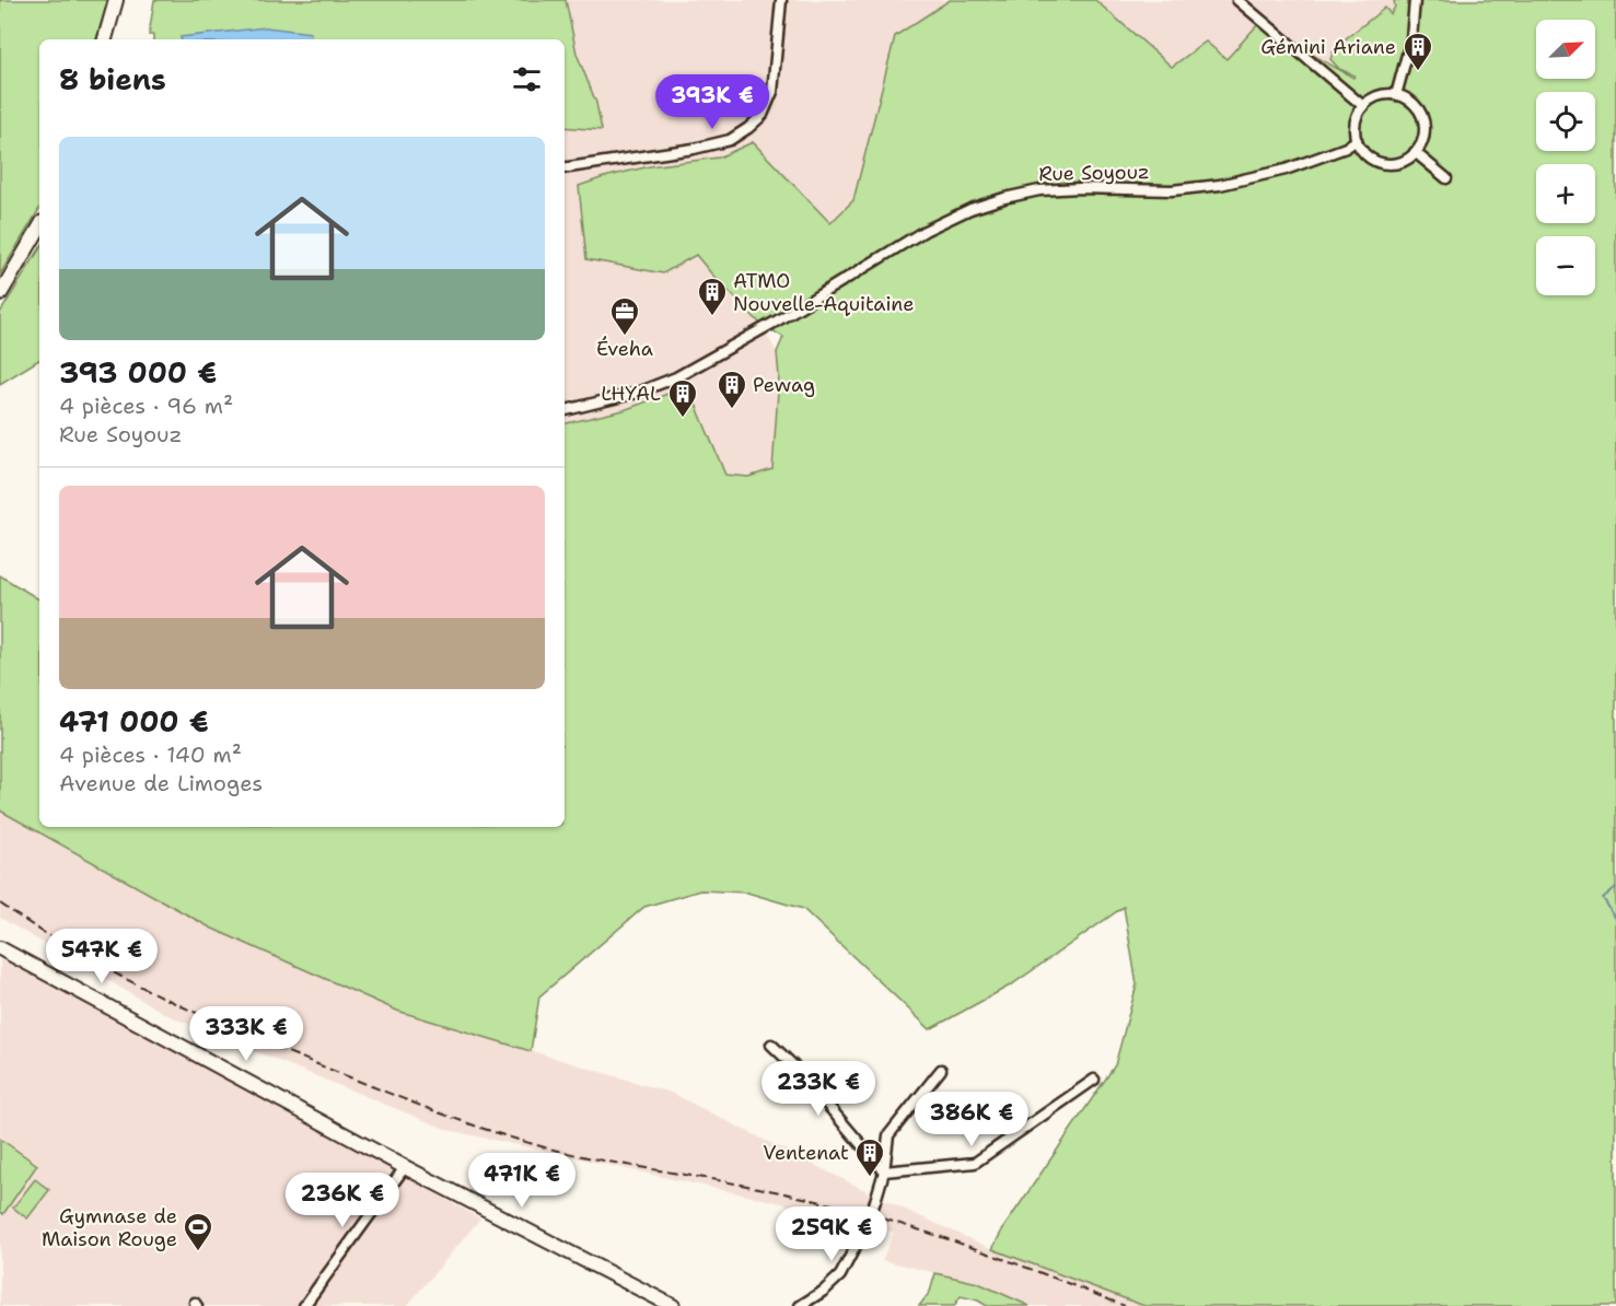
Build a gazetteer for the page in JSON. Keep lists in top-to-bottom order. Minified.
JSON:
{"streets":{"street":["Rue Soyouz"]},"places":{"building":["Gémini Ariane","ATMO Nouvelle-Aquitaine","Pewag","LHYAL","Ventenat"],"office":["Éveha"],"sports":["Gymnase de Maison Rouge"]},"north":"top right","page":{"map_buttons":["+","−"],"heading":"8 biens","price":["393K €","547K €","333K €","233K €","386K €","471K €","236K €","259K €"],"list":[{"name":"393 000 €","note":"4 pièces · 96 m² · Rue Soyouz"},{"name":"471 000 €","note":"4 pièces · 140 m² · Avenue de Limoges"}]}}
